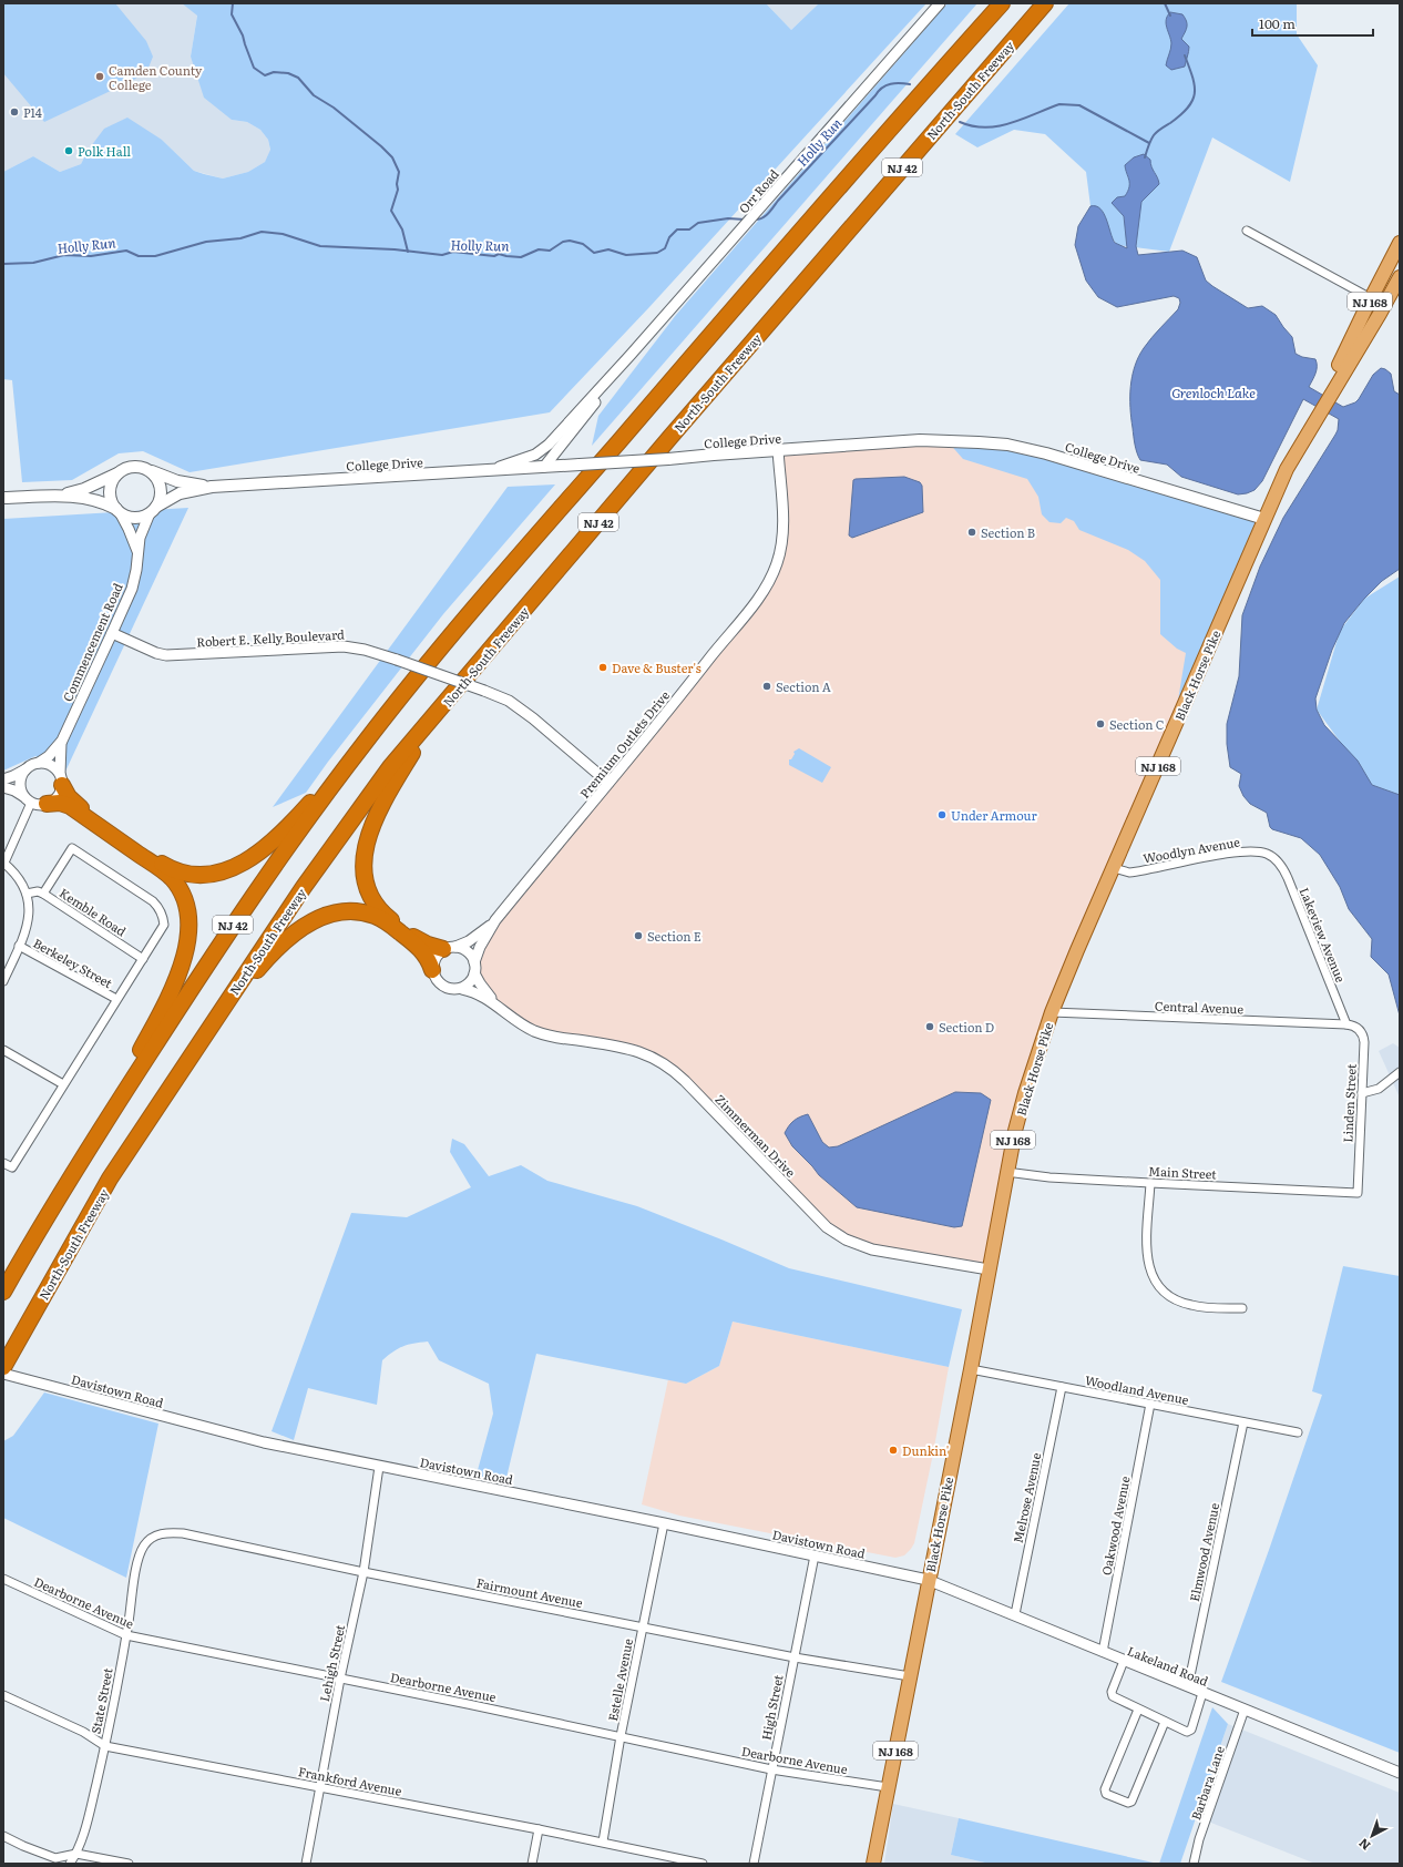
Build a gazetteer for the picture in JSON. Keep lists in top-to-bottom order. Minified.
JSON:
{"streets":{"highway":["North-South Freeway","NJ 42"],"main road":["NJ 168","College Drive","Black Horse Pike"],"street":["Orr Road","Robert E. Kelly Boulevard","Commencement Road","Premium Outlets Drive","Woodlyn Avenue","Kemble Road","Lakeview Avenue","Berkeley Street","Central Avenue","Linden Street","Zimmerman Drive","Main Street","Woodland Avenue","Davistown Road","Melrose Avenue","Oakwood Avenue","Elmwood Avenue","Fairmount Avenue","Dearborne Avenue","Lehigh Street","Lakeland Road","Estelle Avenue","State Street","High Street","Frankford Avenue","Barbara Lane"]},"crossings":[["North-South Freeway","Davistown Road"],["Orr Road","College Drive"],["College Drive","Commencement Road"],["College Drive","Black Horse Pike"],["College Drive","Premium Outlets Drive"],["Robert E. Kelly Boulevard","Commencement Road"],["Robert E. Kelly Boulevard","Premium Outlets Drive"],["Black Horse Pike","Woodlyn Avenue"],["Black Horse Pike","Central Avenue"],["Black Horse Pike","Zimmerman Drive"],["Black Horse Pike","Main Street"],["Black Horse Pike","Woodland Avenue"],["Black Horse Pike","Davistown Road"],["Black Horse Pike","Fairmount Avenue"],["Black Horse Pike","Dearborne Avenue"],["Black Horse Pike","Lakeland Road"],["Premium Outlets Drive","Zimmerman Drive"],["Woodlyn Avenue","Lakeview Avenue"],["Lakeview Avenue","Central Avenue"],["Lakeview Avenue","Linden Street"],["Central Avenue","Linden Street"],["Linden Street","Main Street"],["Woodland Avenue","Melrose Avenue"],["Woodland Avenue","Oakwood Avenue"],["Woodland Avenue","Elmwood Avenue"],["Davistown Road","Lehigh Street"],["Davistown Road","Lakeland Road"],["Davistown Road","Estelle Avenue"],["Davistown Road","High Street"],["Melrose Avenue","Lakeland Road"],["Oakwood Avenue","Lakeland Road"],["Elmwood Avenue","Lakeland Road"],["Fairmount Avenue","Lehigh Street"],["Fairmount Avenue","Estelle Avenue"],["Fairmount Avenue","State Street"],["Fairmount Avenue","High Street"],["Dearborne Avenue","Lehigh Street"],["Dearborne Avenue","Estelle Avenue"],["Dearborne Avenue","State Street"],["Dearborne Avenue","High Street"],["Lehigh Street","Frankford Avenue"],["Lakeland Road","Barbara Lane"],["Estelle Avenue","Frankford Avenue"],["State Street","Frankford Avenue"]],"water":["Holly Run","Grenloch Lake"],"places":["Camden County College","P14","Polk Hall","Section B","Dave & Buster's","Section A","Section C","Under Armour","Section E","Section D","Dunkin'"],"scale_bar":"100 m","north":"bottom left"}
